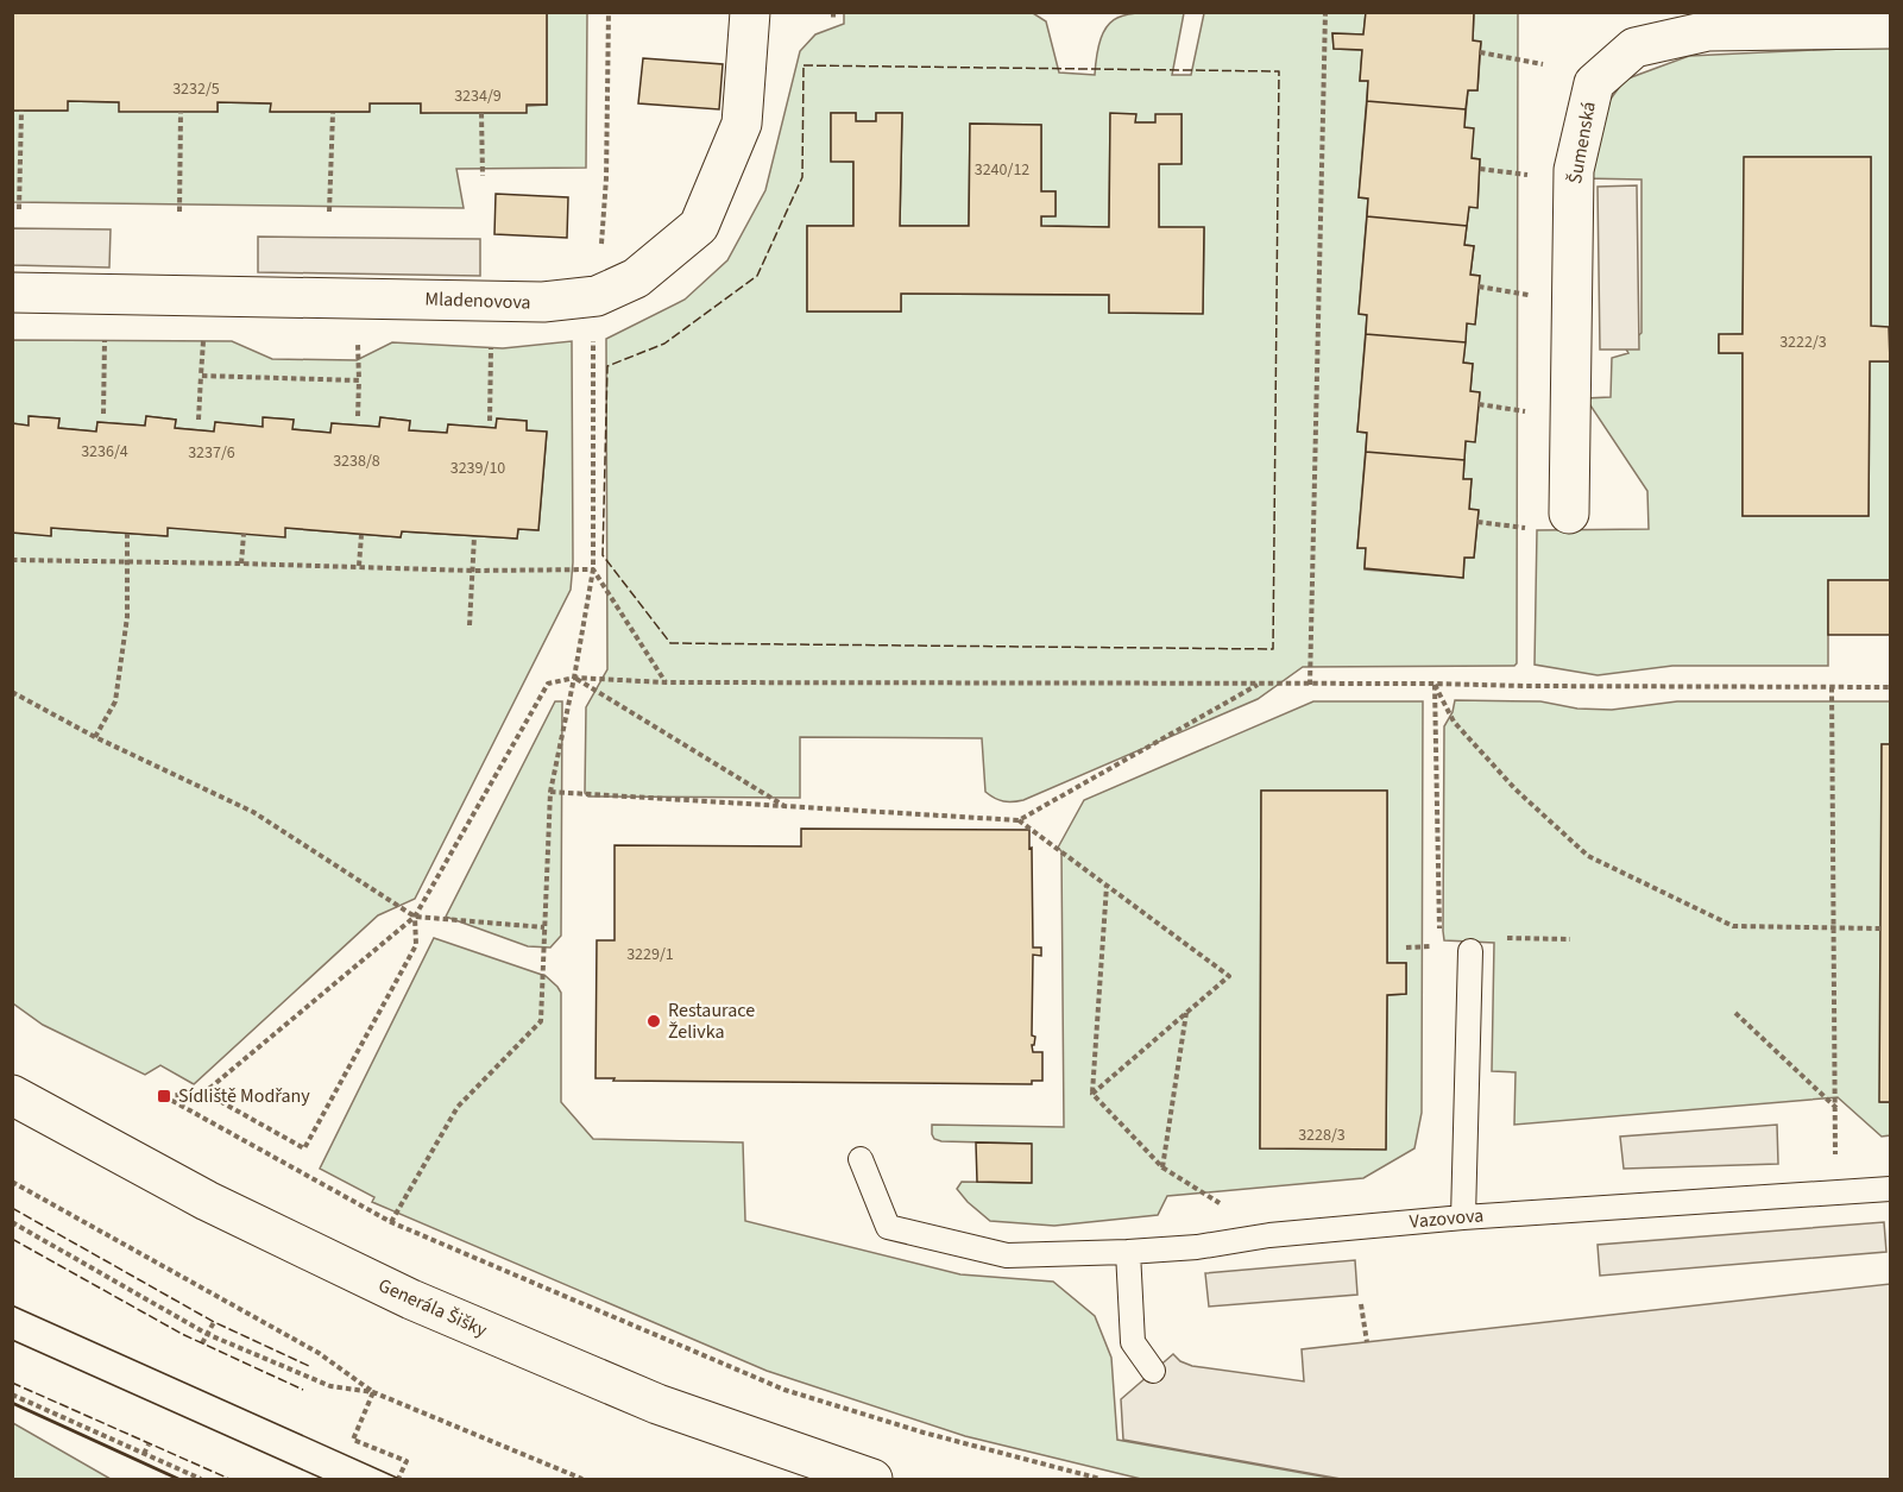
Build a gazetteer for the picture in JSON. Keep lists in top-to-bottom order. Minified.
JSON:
{"streets":{"street":["Šumenská","Mladenovova","Generála Šišky"],"lane":["Vazovova"]},"places":{"other":["Restaurace Želivka"],"transit":["Sídliště Modřany"]},"house_numbers":["3232/5","3234/9","3240/12","3222/3","3236/4","3237/6","3238/8","3239/10","3229/1","3228/3"]}
